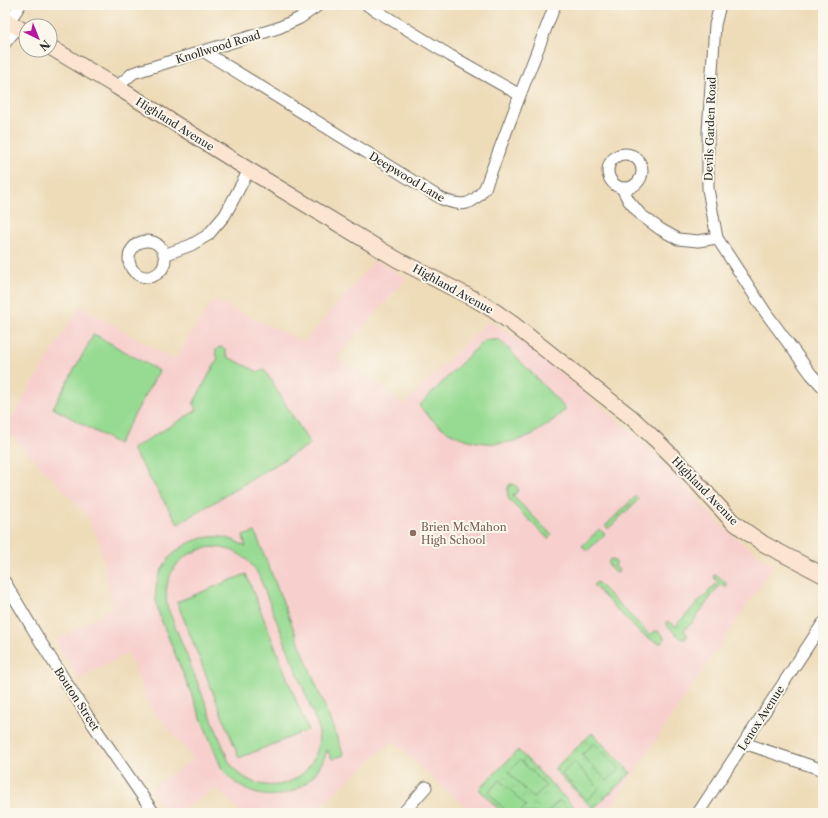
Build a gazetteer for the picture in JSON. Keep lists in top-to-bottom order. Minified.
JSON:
{"streets":{"street":["Knollwood Road","Highland Avenue","Devils Garden Road","Deepwood Lane","Bouton Street","Lenox Avenue"]},"crossings":[["Knollwood Road","Highland Avenue"],["Knollwood Road","Deepwood Lane"]],"places":["Brien McMahon High School"],"north":"bottom right"}
